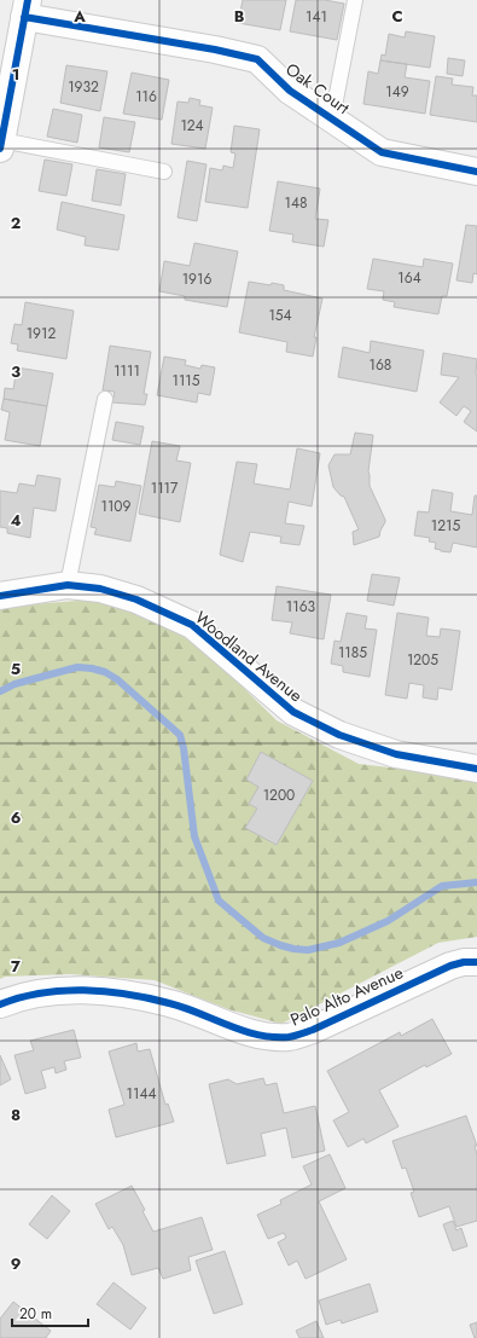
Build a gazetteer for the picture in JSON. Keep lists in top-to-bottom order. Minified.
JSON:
{"streets":{"street":["Oak Court","Woodland Avenue","Palo Alto Avenue"]},"house_numbers":["141","1932","149","116","124","148","164","1916","154","1912","168","1111","1115","1117","1109","1215","1163","1185","1205","1200","1144"],"scale_bar":"20 m","grid":{"columns":["A","B","C"],"rows":["1","2","3","4","5","6","7","8","9"]}}
